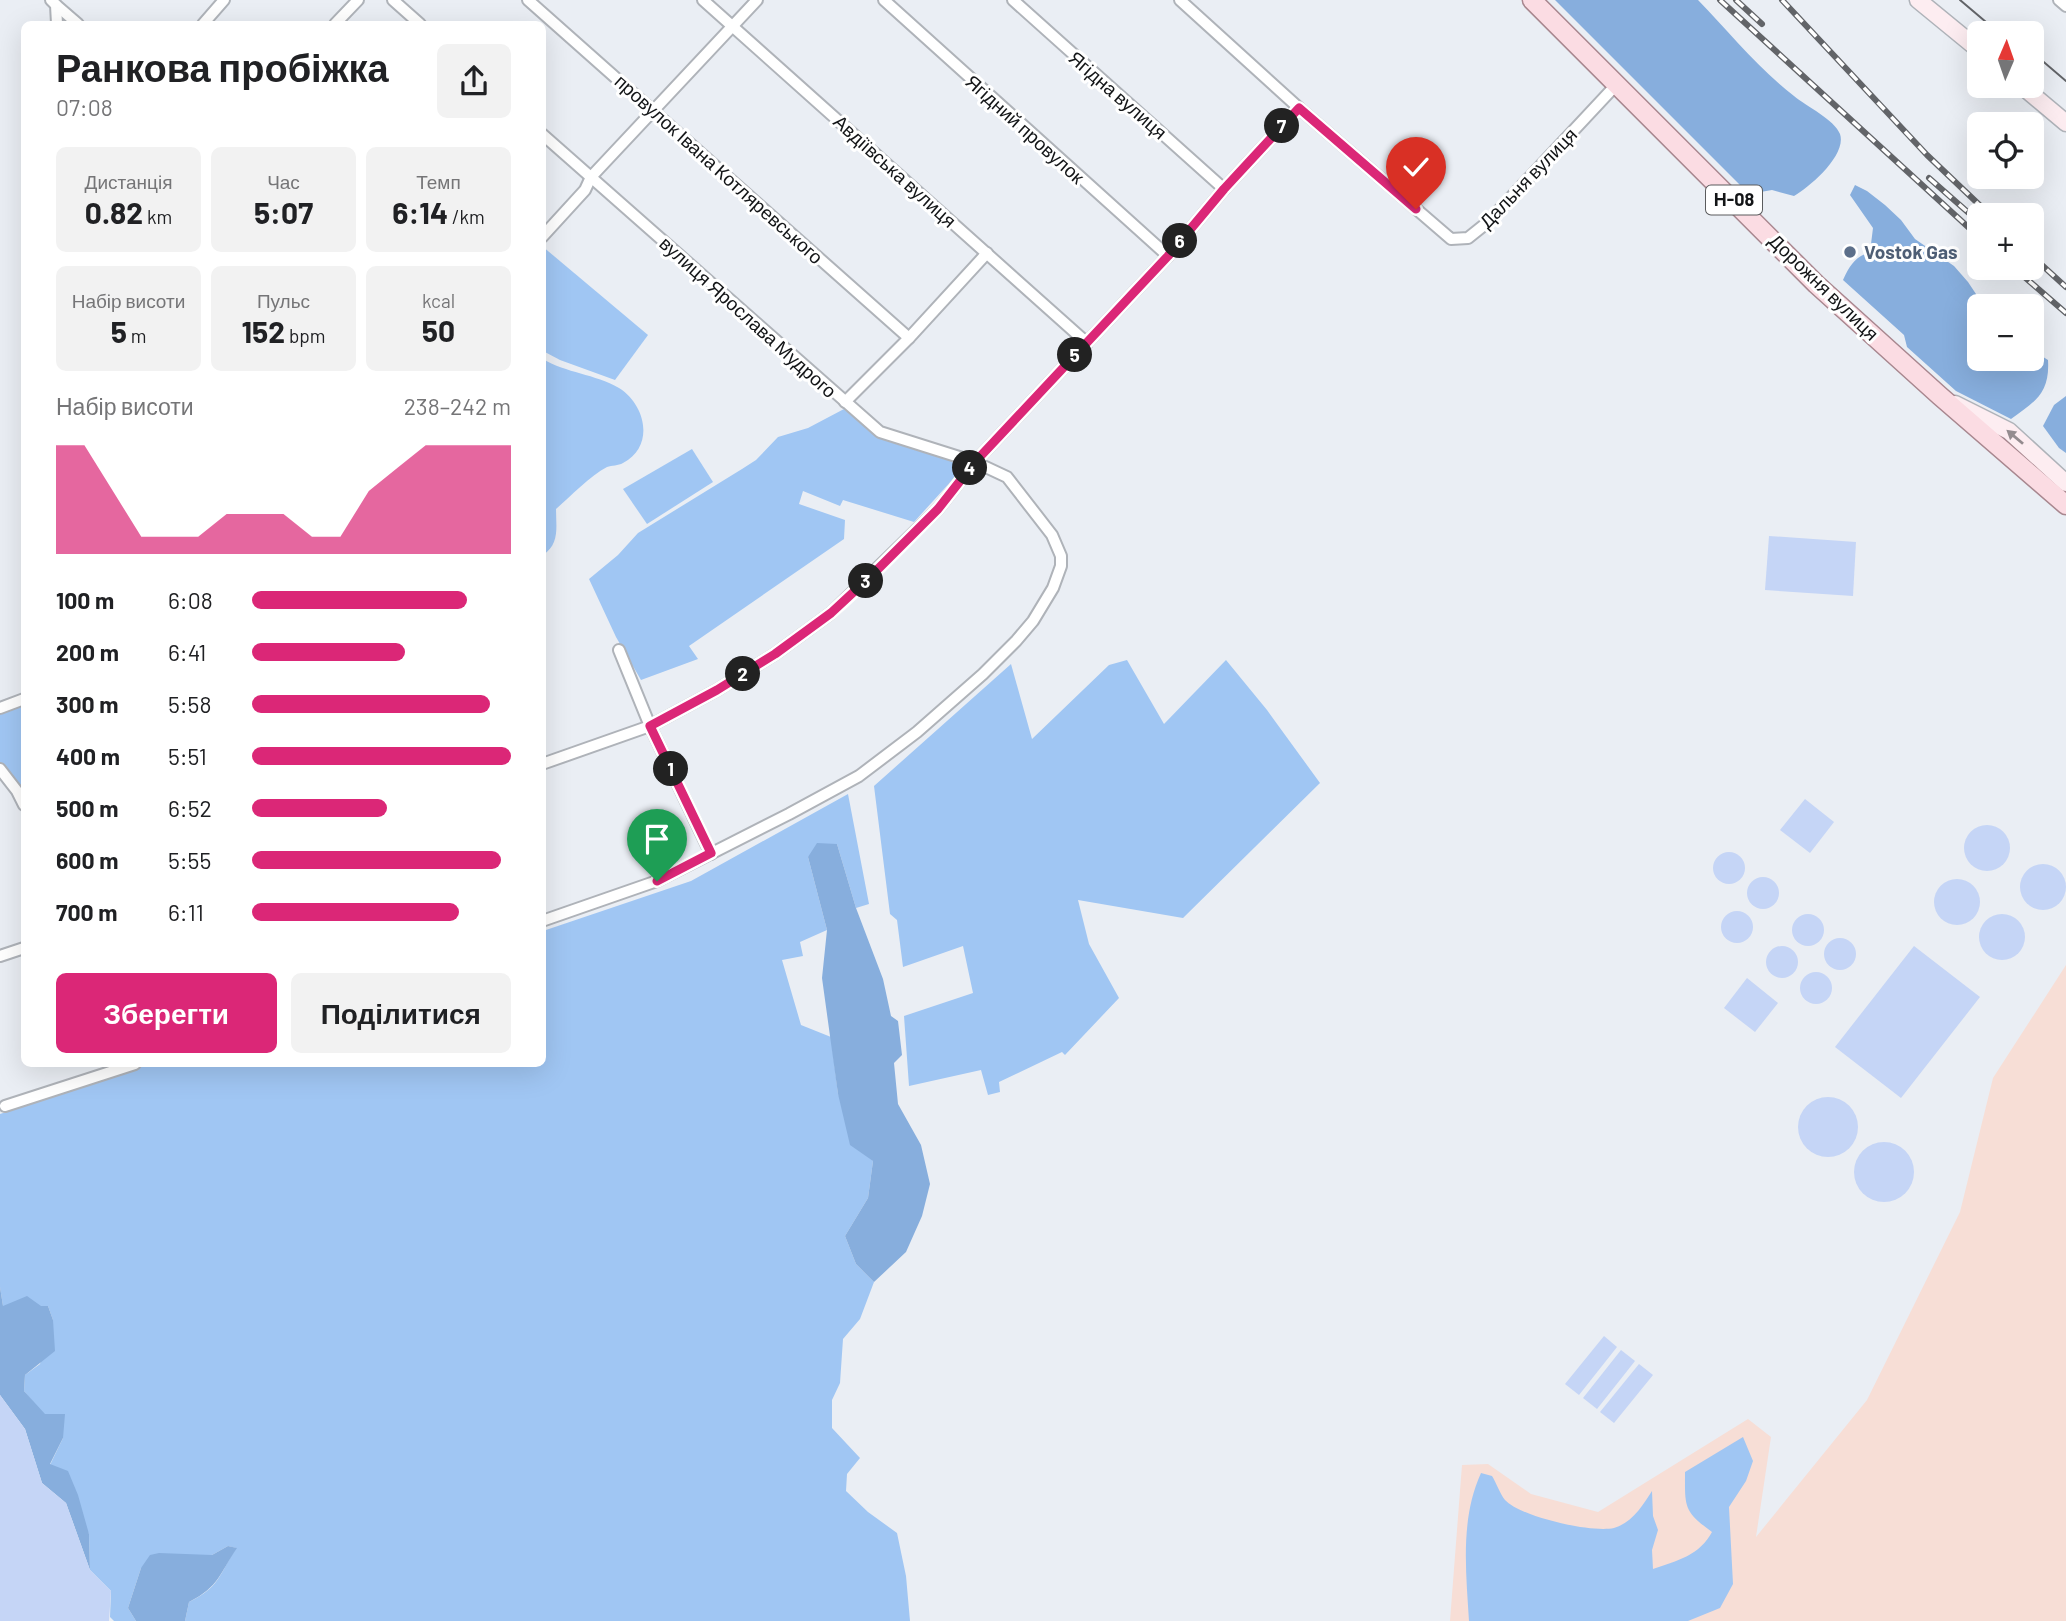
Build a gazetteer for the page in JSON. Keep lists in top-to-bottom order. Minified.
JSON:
{"streets":{"main road":["Н-08","Дорожня вулиця"],"street":["Ягідна вулиця","Ягідний провулок","провулок Івана Котляревського","Авдіївська вулиця","Дальня вулиця","вулиця Ярослава Мудрого"]},"crossings":[["Дальня вулиця","Дорожня вулиця"]],"places":["Vostok Gas"],"north":"top","page":{"map_buttons":["+","−"],"heading":["Ранкова пробіжка","07:08"],"pins":["7","6","5","4","3","2","1"],"stats":[["Дистанція","0.82 km"],["Час","5:07"],["Темп","6:14 /km"],["Набір висоти","5 m"],["Пульс","152 bpm"],["kcal","50"]],"chart":["Набір висоти","238–242 m"],"list":[{"name":"100 m","note":"6:08"},{"name":"200 m","note":"6:41"},{"name":"300 m","note":"5:58"},{"name":"400 m","note":"5:51"},{"name":"500 m","note":"6:52"},{"name":"600 m","note":"5:55"},{"name":"700 m","note":"6:11"}],"buttons":["Зберегти","Поділитися"]}}
